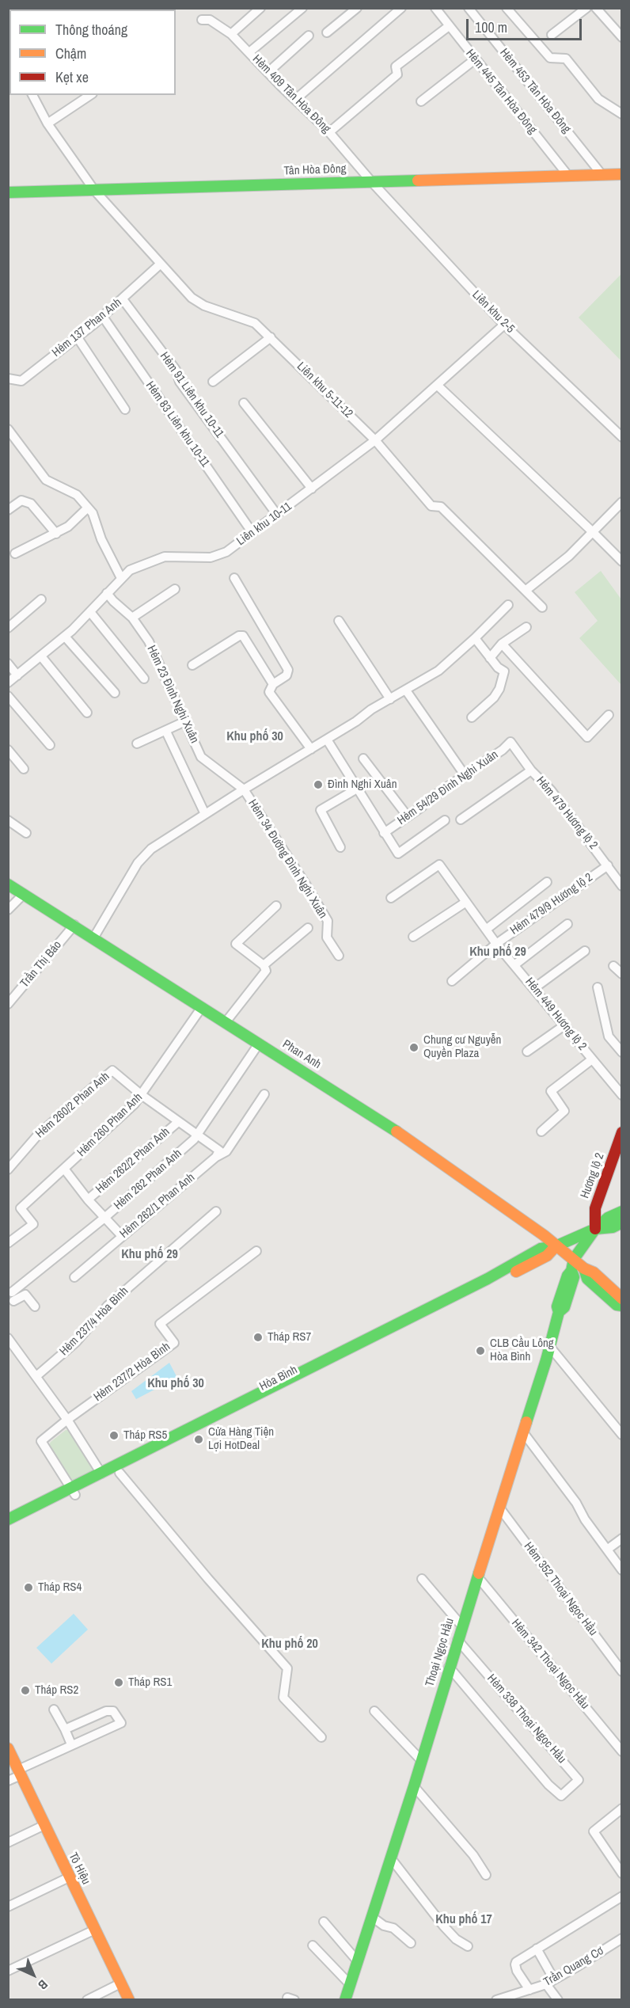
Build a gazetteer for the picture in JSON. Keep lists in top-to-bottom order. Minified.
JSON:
{"streets":{"main road":["Tân Hòa Đông","Phan Anh","Hương lộ 2","Hòa Bình","Thoại Ngọc Hầu","Tô Hiệu"],"street":["Hẻm 453 Tân Hòa Đông","Hẻm 445 Tân Hòa Đông","Hẻm 409 Tân Hòa Đông","Liên khu 2-5","Hẻm 137 Phan Anh","Liên khu 5-11-12","Hẻm 91 Liên khu 10-11","Hẻm 83 Liên khu 10-11","Liên khu 10-11","Hẻm 23 Đình Nghi Xuân","Hẻm 54/29 Đình Nghi Xuân","Hẻm 479 Hương lộ 2","Hẻm 34 Đường Đình Nghi Xuân","Hẻm 479/9 Hương lộ 2","Trần Thị Báo","Hẻm 449 Hương lộ 2","Hẻm 260/2 Phan Anh","Hẻm 260 Phan Anh","Hẻm 262/2 Phan Anh","Hẻm 262 Phan Anh","Hẻm 262/1 Phan Anh","Hẻm 237/4 Hòa Bình","Hẻm 237/2 Hòa Bình","Hẻm 352 Thoại Ngọc Hầu","Hẻm 342 Thoại Ngọc Hầu","Hẻm 338 Thoại Ngọc Hầu","Trần Quang Cơ"]},"crossings":[["Hẻm 453 Tân Hòa Đông","Tân Hòa Đông"],["Hẻm 445 Tân Hòa Đông","Tân Hòa Đông"],["Hẻm 409 Tân Hòa Đông","Tân Hòa Đông"],["Hẻm 409 Tân Hòa Đông","Liên khu 2-5"],["Tân Hòa Đông","Liên khu 2-5"],["Tân Hòa Đông","Liên khu 5-11-12"],["Liên khu 2-5","Liên khu 10-11"],["Hẻm 137 Phan Anh","Liên khu 5-11-12"],["Hẻm 137 Phan Anh","Hẻm 91 Liên khu 10-11"],["Hẻm 137 Phan Anh","Hẻm 83 Liên khu 10-11"],["Liên khu 5-11-12","Liên khu 10-11"],["Hẻm 91 Liên khu 10-11","Liên khu 10-11"],["Hẻm 83 Liên khu 10-11","Liên khu 10-11"],["Liên khu 10-11","Hẻm 23 Đình Nghi Xuân"],["Hẻm 23 Đình Nghi Xuân","Hẻm 34 Đường Đình Nghi Xuân"],["Hẻm 54/29 Đình Nghi Xuân","Hẻm 479 Hương lộ 2"],["Hẻm 479 Hương lộ 2","Hẻm 479/9 Hương lộ 2"],["Hẻm 479/9 Hương lộ 2","Hẻm 449 Hương lộ 2"],["Trần Thị Báo","Phan Anh"],["Phan Anh","Hẻm 260 Phan Anh"],["Phan Anh","Hẻm 262 Phan Anh"],["Phan Anh","Hòa Bình"],["Phan Anh","Thoại Ngọc Hầu"],["Hẻm 260/2 Phan Anh","Hẻm 260 Phan Anh"],["Hương lộ 2","Hòa Bình"],["Hương lộ 2","Thoại Ngọc Hầu"],["Hòa Bình","Thoại Ngọc Hầu"],["Hẻm 352 Thoại Ngọc Hầu","Thoại Ngọc Hầu"],["Thoại Ngọc Hầu","Hẻm 342 Thoại Ngọc Hầu"],["Thoại Ngọc Hầu","Hẻm 338 Thoại Ngọc Hầu"]],"districts":["Khu phố 30","Khu phố 29","Khu phố 29","Khu phố 30","Khu phố 20","Khu phố 17"],"places":["Đình Nghi Xuân","Chung cư Nguyễn Quyền Plaza","Tháp RS7","CLB Cầu Lông Hòa Bình","Tháp RS5","Cửa Hàng Tiện Lợi HotDeal","Tháp RS4","Tháp RS1","Tháp RS2"],"legend":["Thông thoáng","Chậm","Kẹt xe"],"scale_bar":"100 m","north":"bottom right"}
